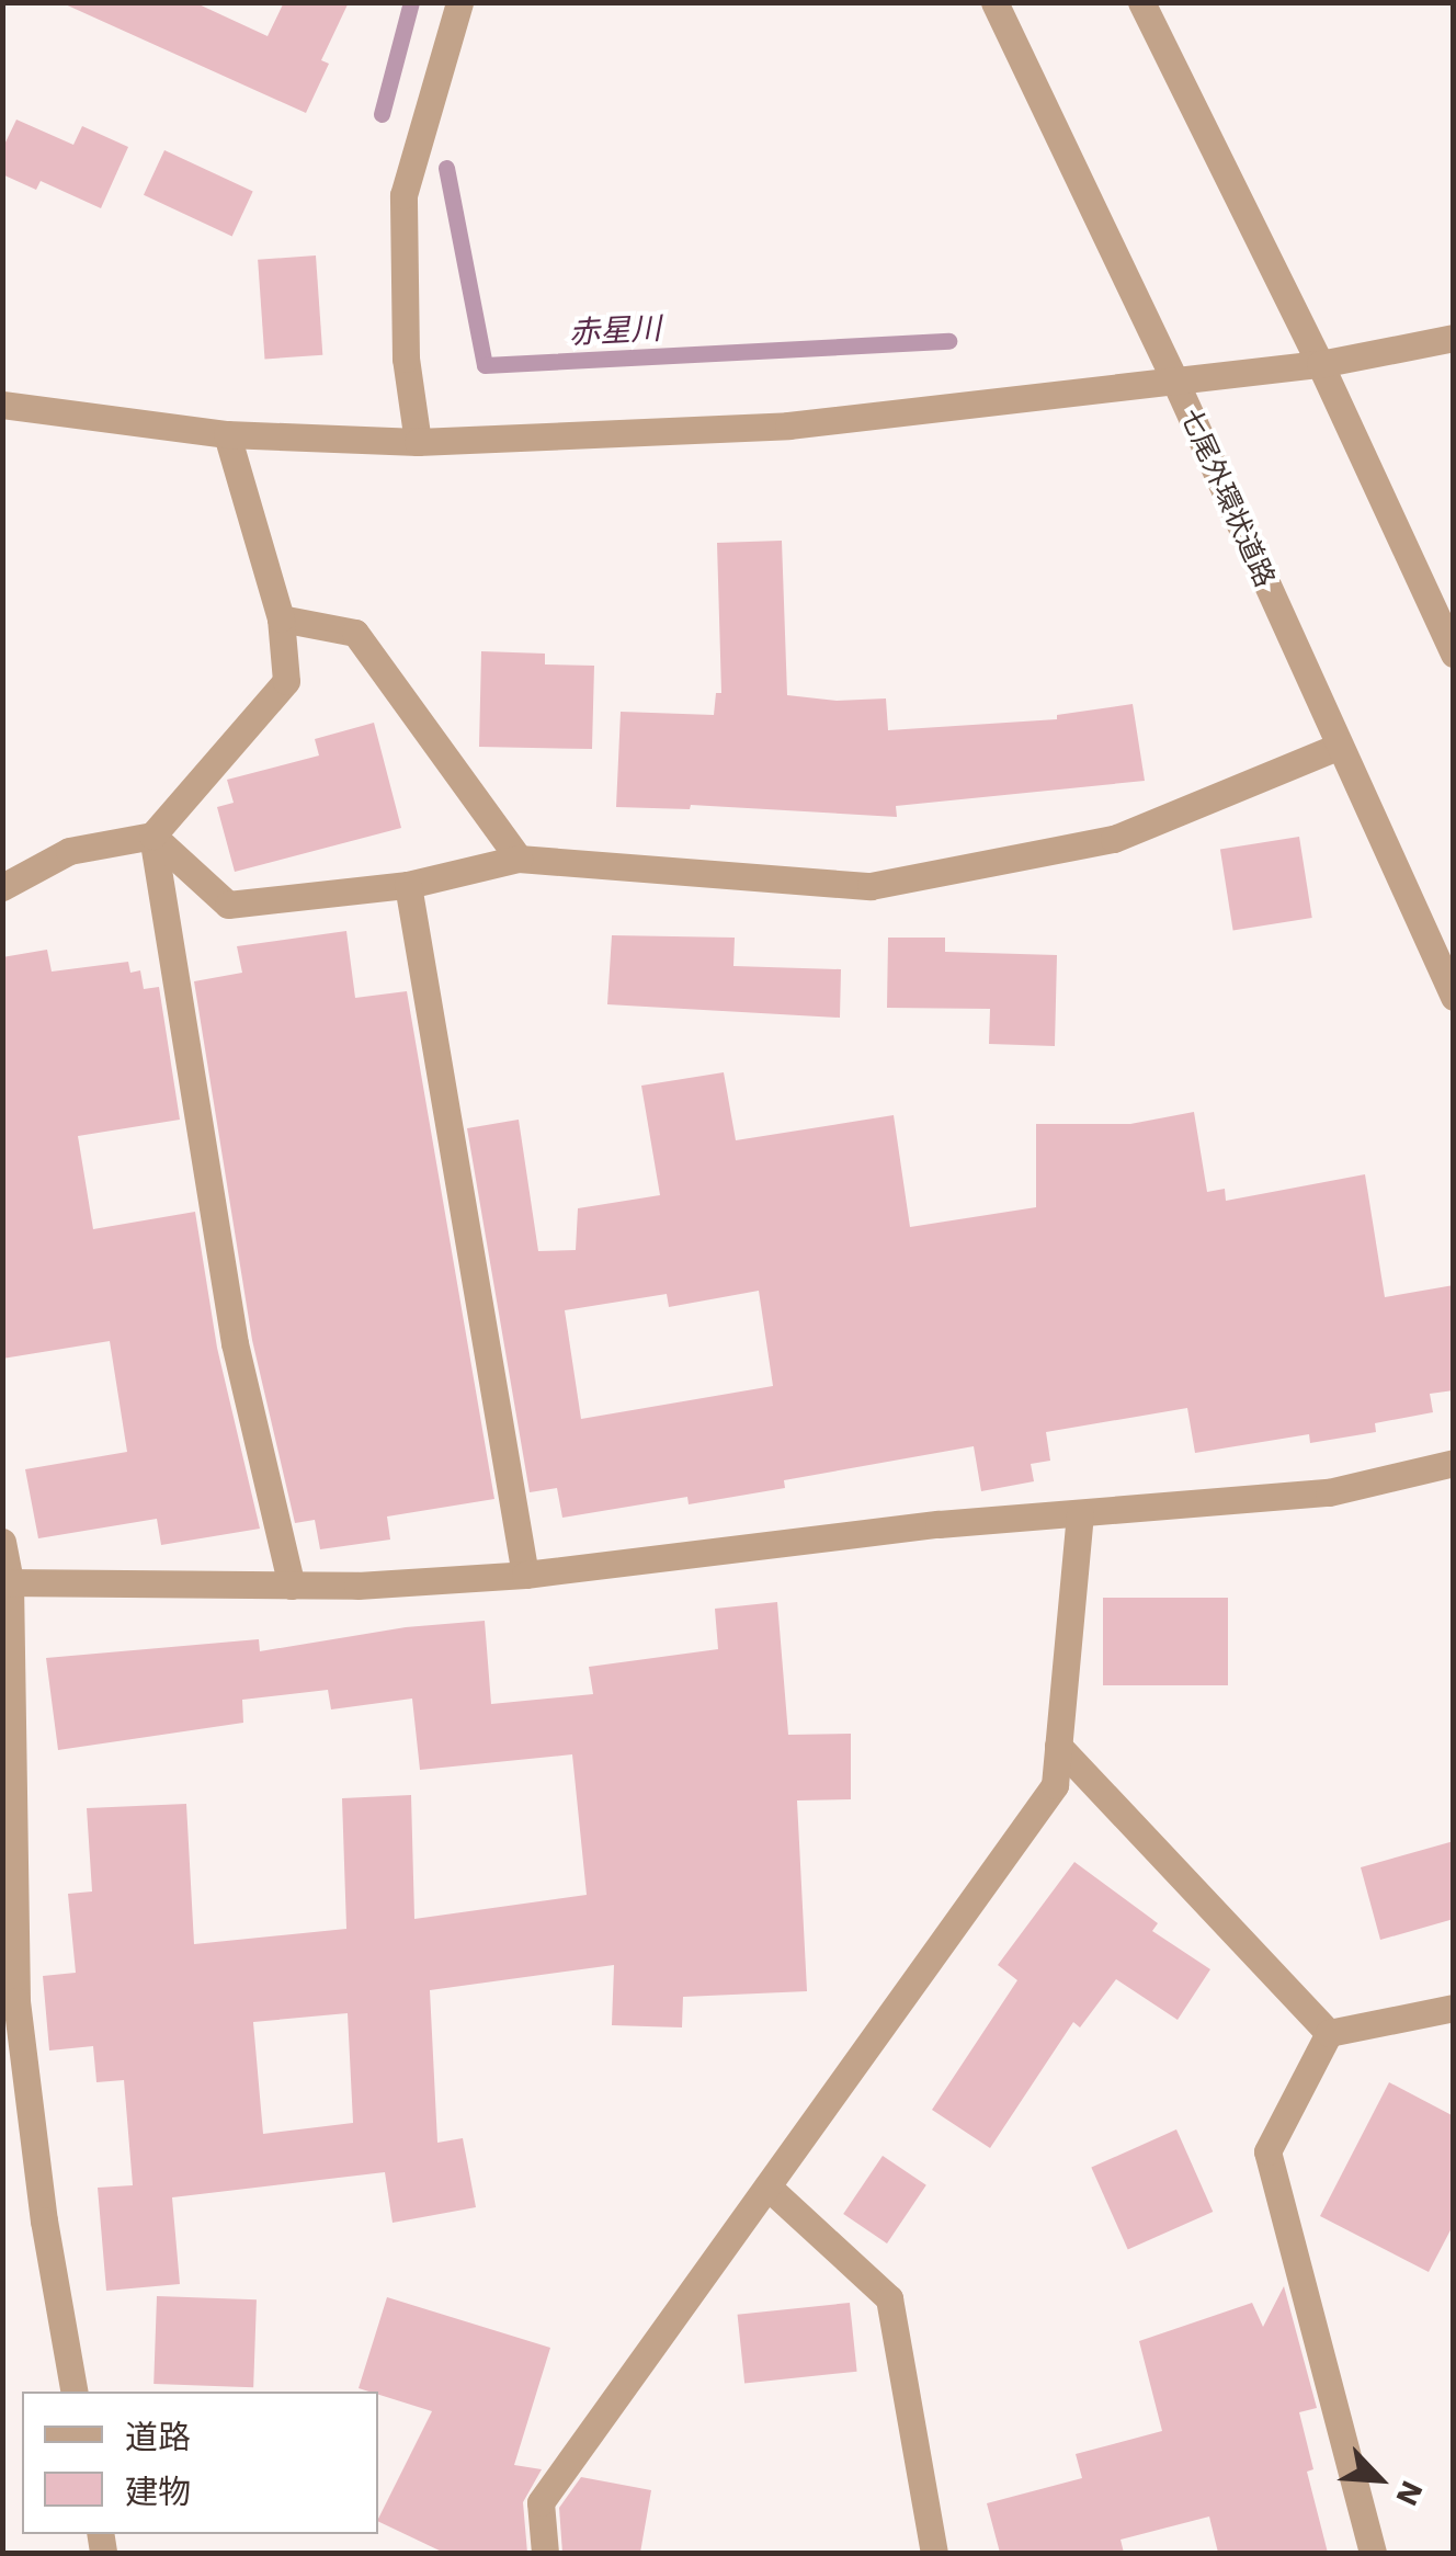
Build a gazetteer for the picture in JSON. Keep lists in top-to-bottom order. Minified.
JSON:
{"streets":{"street":["七尾外環状道路"]},"water":["赤星川"],"legend":["道路","建物"],"north":"bottom right"}
